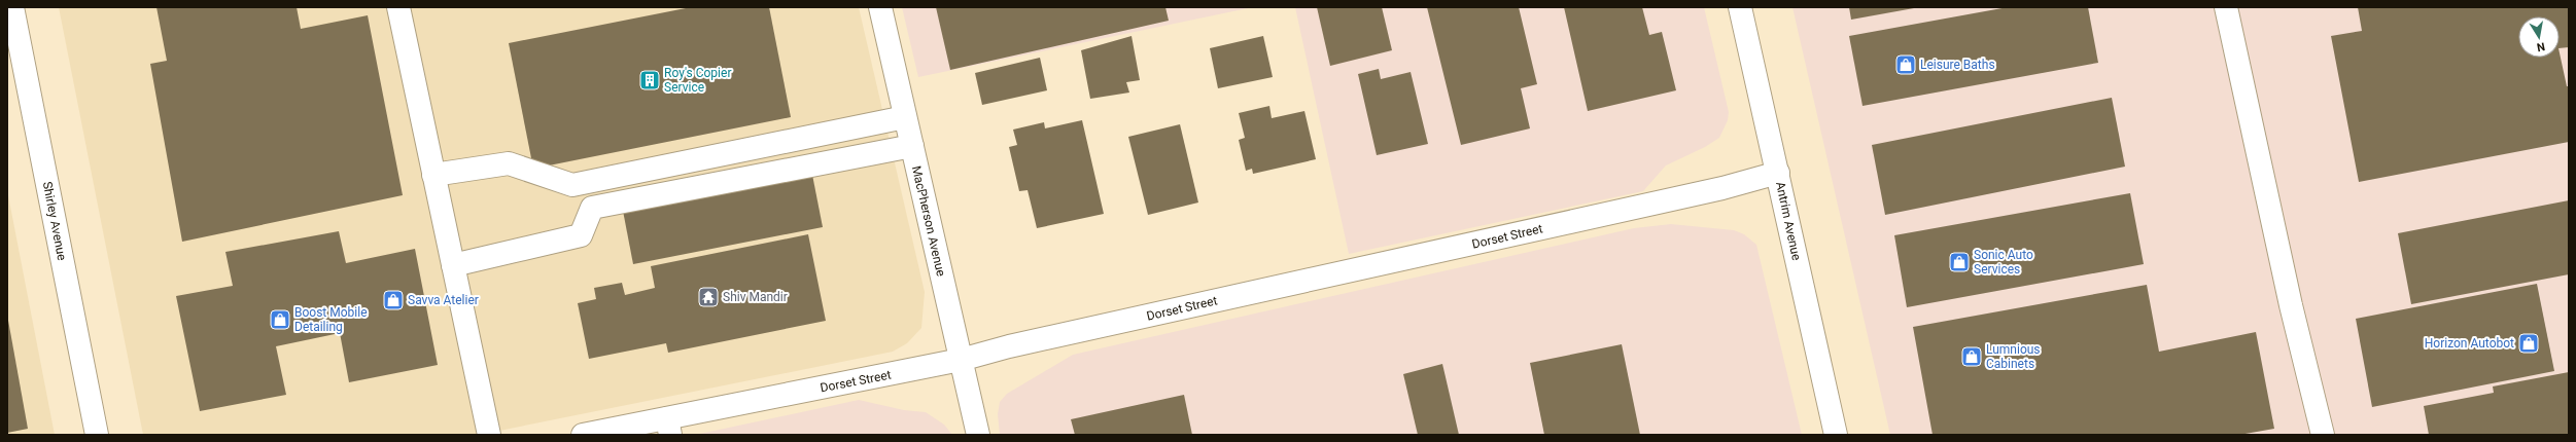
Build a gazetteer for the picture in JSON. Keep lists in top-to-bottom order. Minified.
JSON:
{"streets":{"street":["Shirley Avenue","MacPherson Avenue","Antrim Avenue","Dorset Street"]},"crossings":[["MacPherson Avenue","Dorset Street"],["Antrim Avenue","Dorset Street"]],"places":{"shop":["Leisure Baths","Sonic Auto Services","Savva Atelier","Boost Mobile Detailing","Horizon Autobot","Lumnious Cabinets"],"building":["Roy's Copier Service"],"temple":["Shiv Mandir"]},"north":"bottom"}
